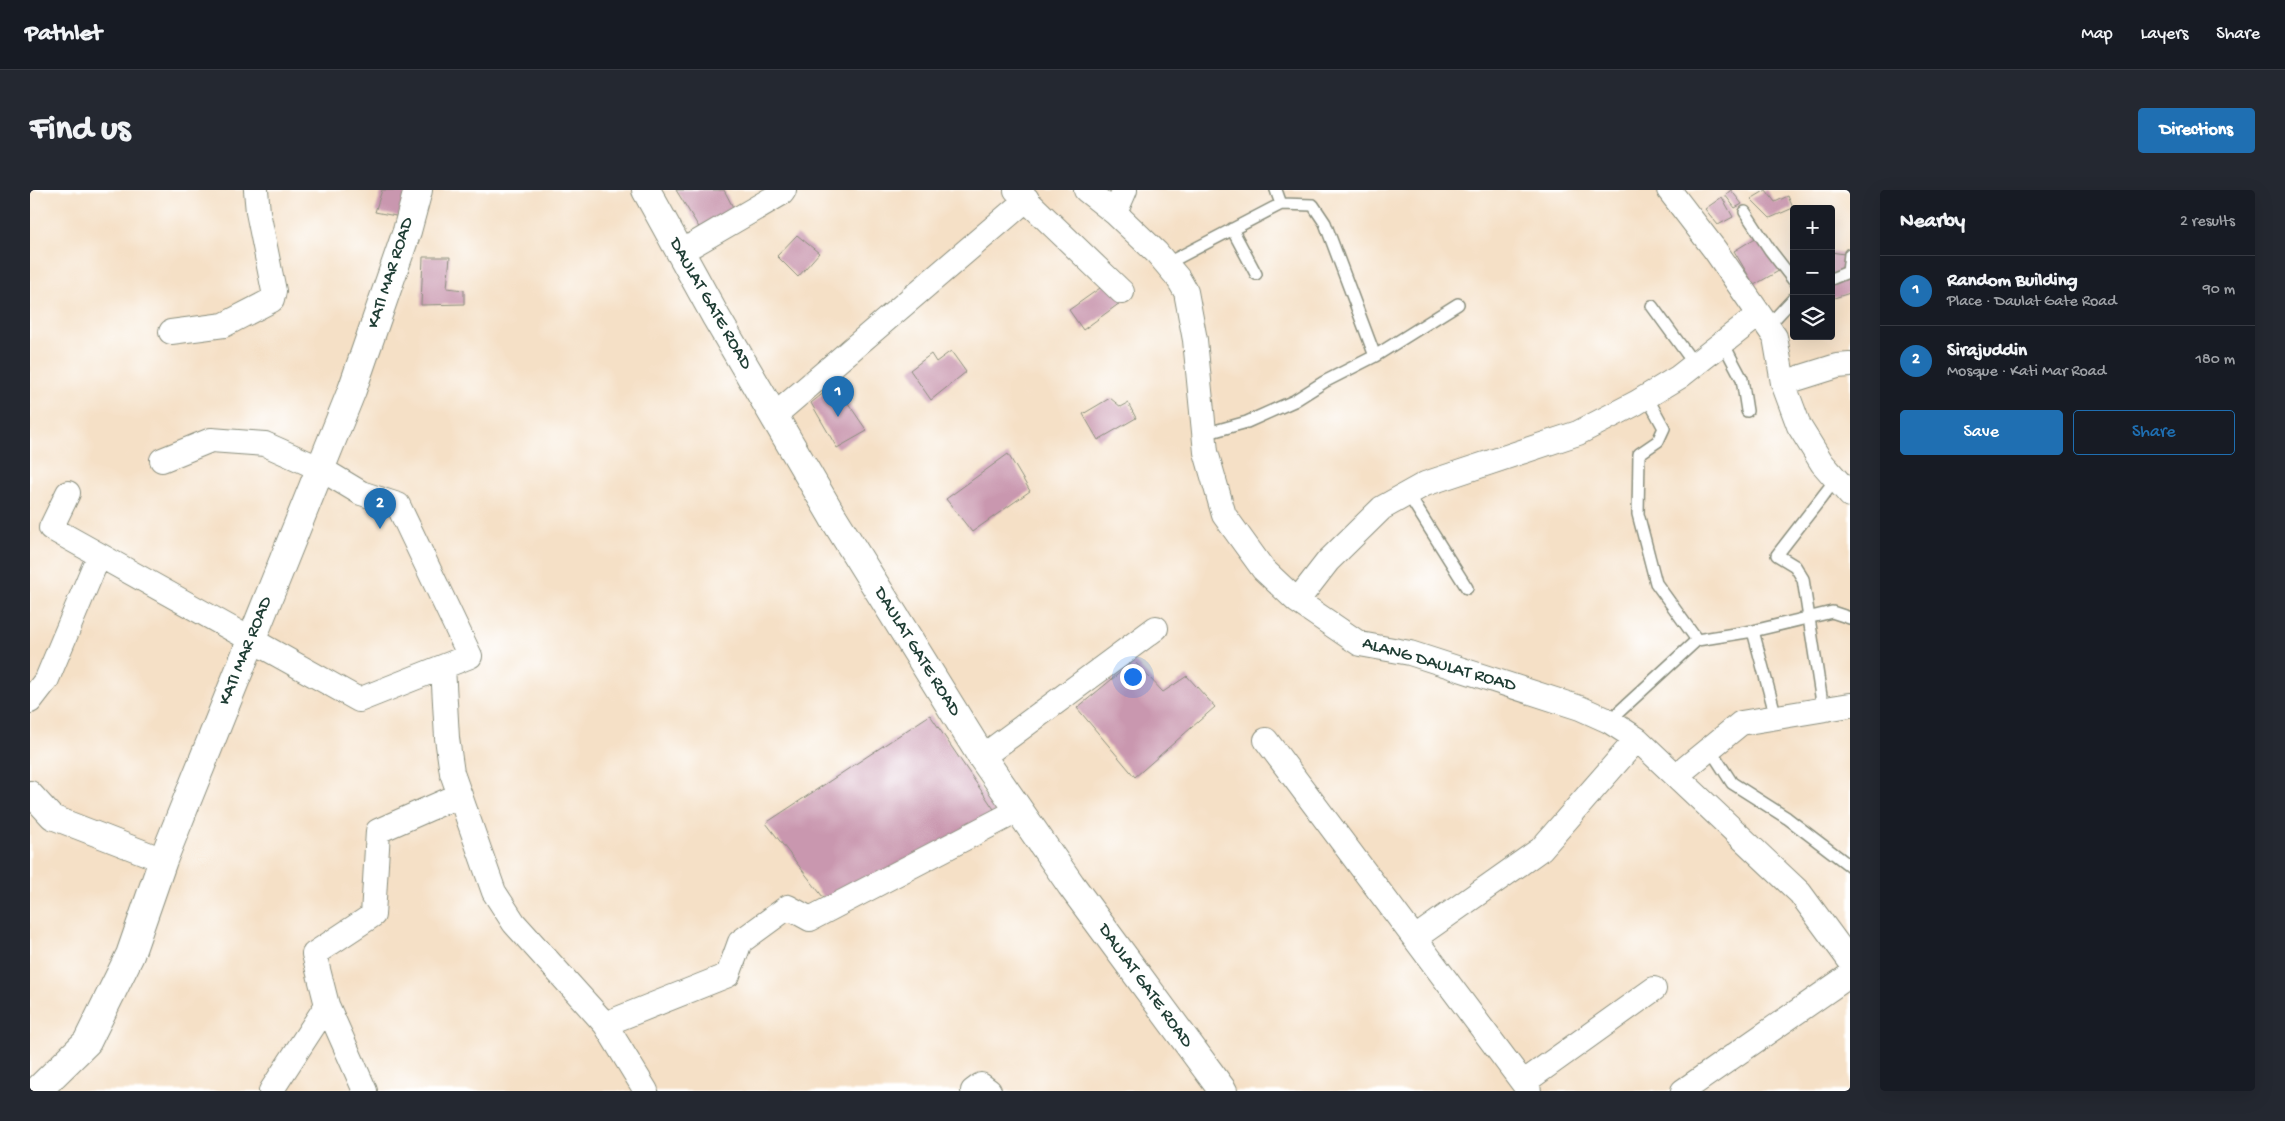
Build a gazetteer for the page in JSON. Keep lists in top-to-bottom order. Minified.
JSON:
{"streets":{"main road":["KATI MAR ROAD","DAULAT GATE ROAD"],"street":["ALANG DAULAT ROAD"]},"page":{"header":"Pathlet","nav":["Map","Layers","Share"],"buttons":["Directions",["Save","Share"]],"title":"Find us","heading":["Nearby","2 results"],"map_buttons":["+","−"],"list":[{"mark":"1","name":"Random Building","note":"Place · Daulat Gate Road","value":"90 m"},{"mark":"2","name":"Sirajuddin","note":"Mosque · Kati Mar Road","value":"180 m"}],"pins":["1","2"]}}
